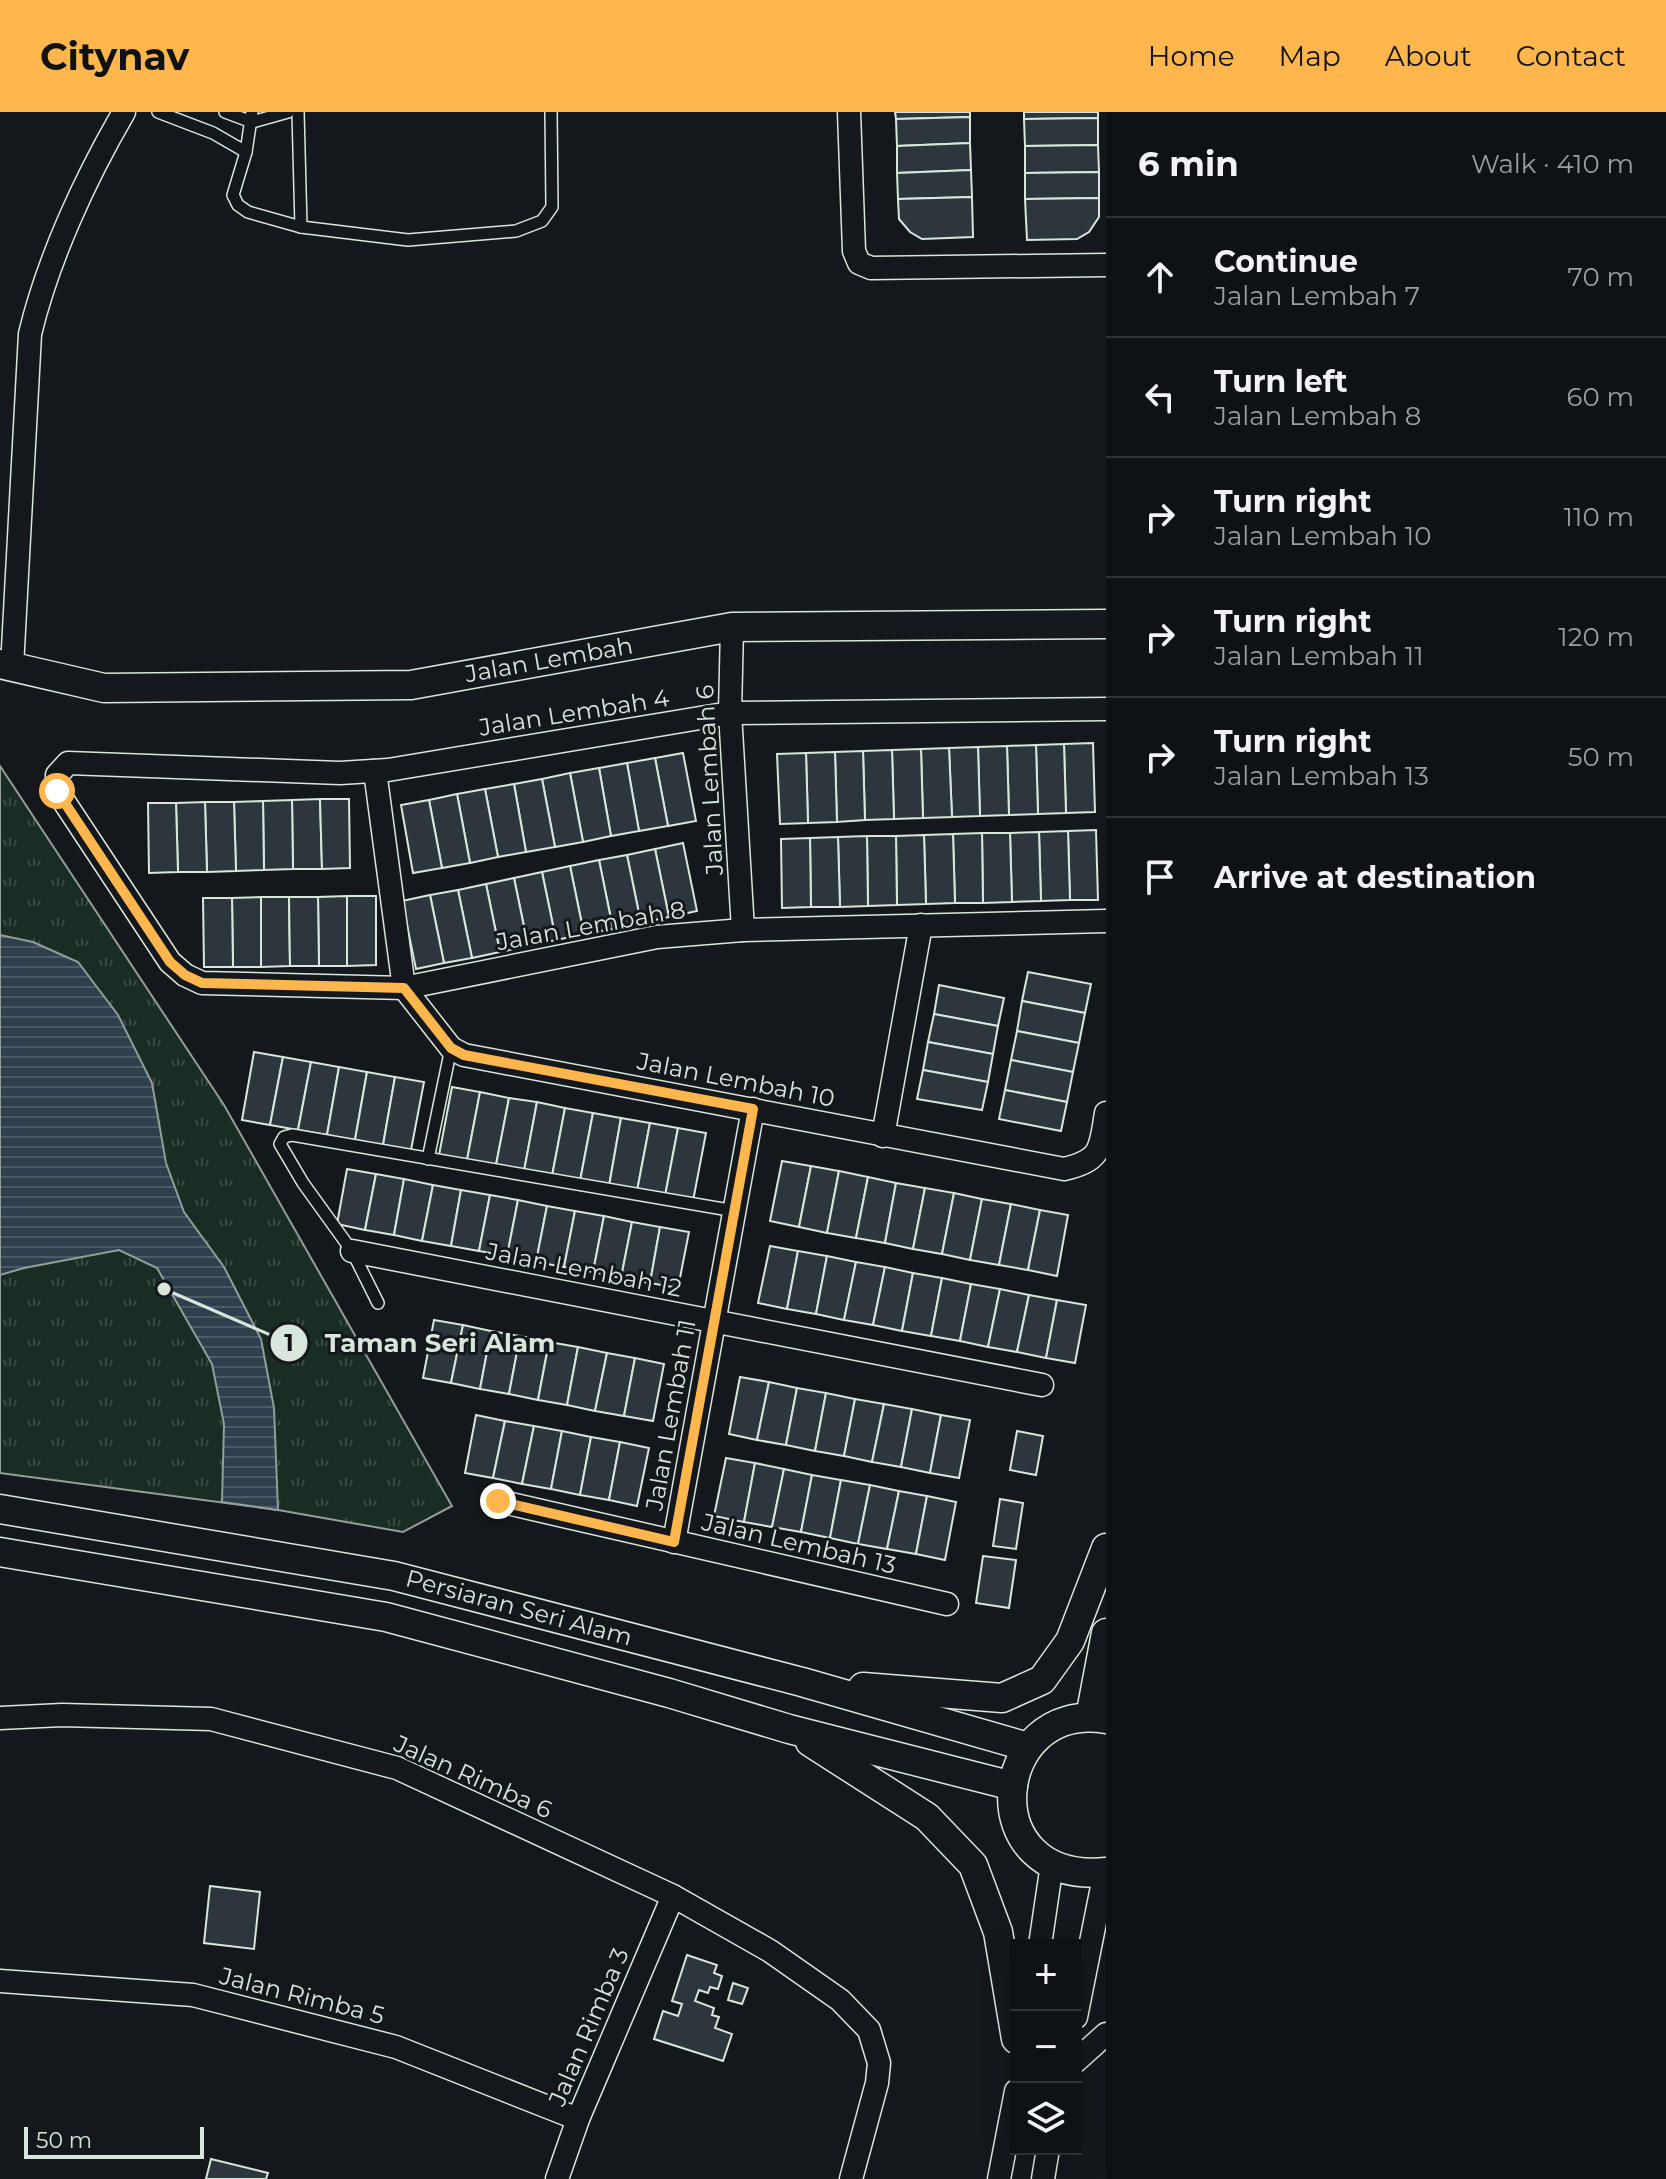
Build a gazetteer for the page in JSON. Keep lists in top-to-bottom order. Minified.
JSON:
{"streets":{"street":["Jalan Lembah","Jalan Lembah 4","Jalan Lembah 6","Jalan Lembah 8","Jalan Lembah 10","Jalan Lembah 12","Jalan Lembah 11","Jalan Lembah 13","Persiaran Seri Alam","Jalan Rimba 6","Jalan Rimba 5","Jalan Rimba 3"]},"crossings":[["Jalan Lembah","Jalan Lembah 6"],["Jalan Lembah 4","Jalan Lembah 6"],["Jalan Lembah 4","Jalan Lembah 8"],["Jalan Lembah 6","Jalan Lembah 8"],["Jalan Lembah 10","Jalan Lembah 11"],["Jalan Lembah 12","Jalan Lembah 11"],["Jalan Lembah 11","Jalan Lembah 13"],["Jalan Rimba 6","Jalan Rimba 3"],["Jalan Rimba 5","Jalan Rimba 3"]],"places":["Taman Seri Alam"],"scale_bar":"50 m","page":{"header":"Citynav","nav":["Home","Map","About","Contact"],"heading":["6 min","Walk · 410 m"],"list":[["Continue","Jalan Lembah 7","70 m"],["Turn left","Jalan Lembah 8","60 m"],["Turn right","Jalan Lembah 10","110 m"],["Turn right","Jalan Lembah 11","120 m"],["Turn right","Jalan Lembah 13","50 m"],"Arrive at destination"],"map_buttons":["+","−"],"scale":"50 m"}}
